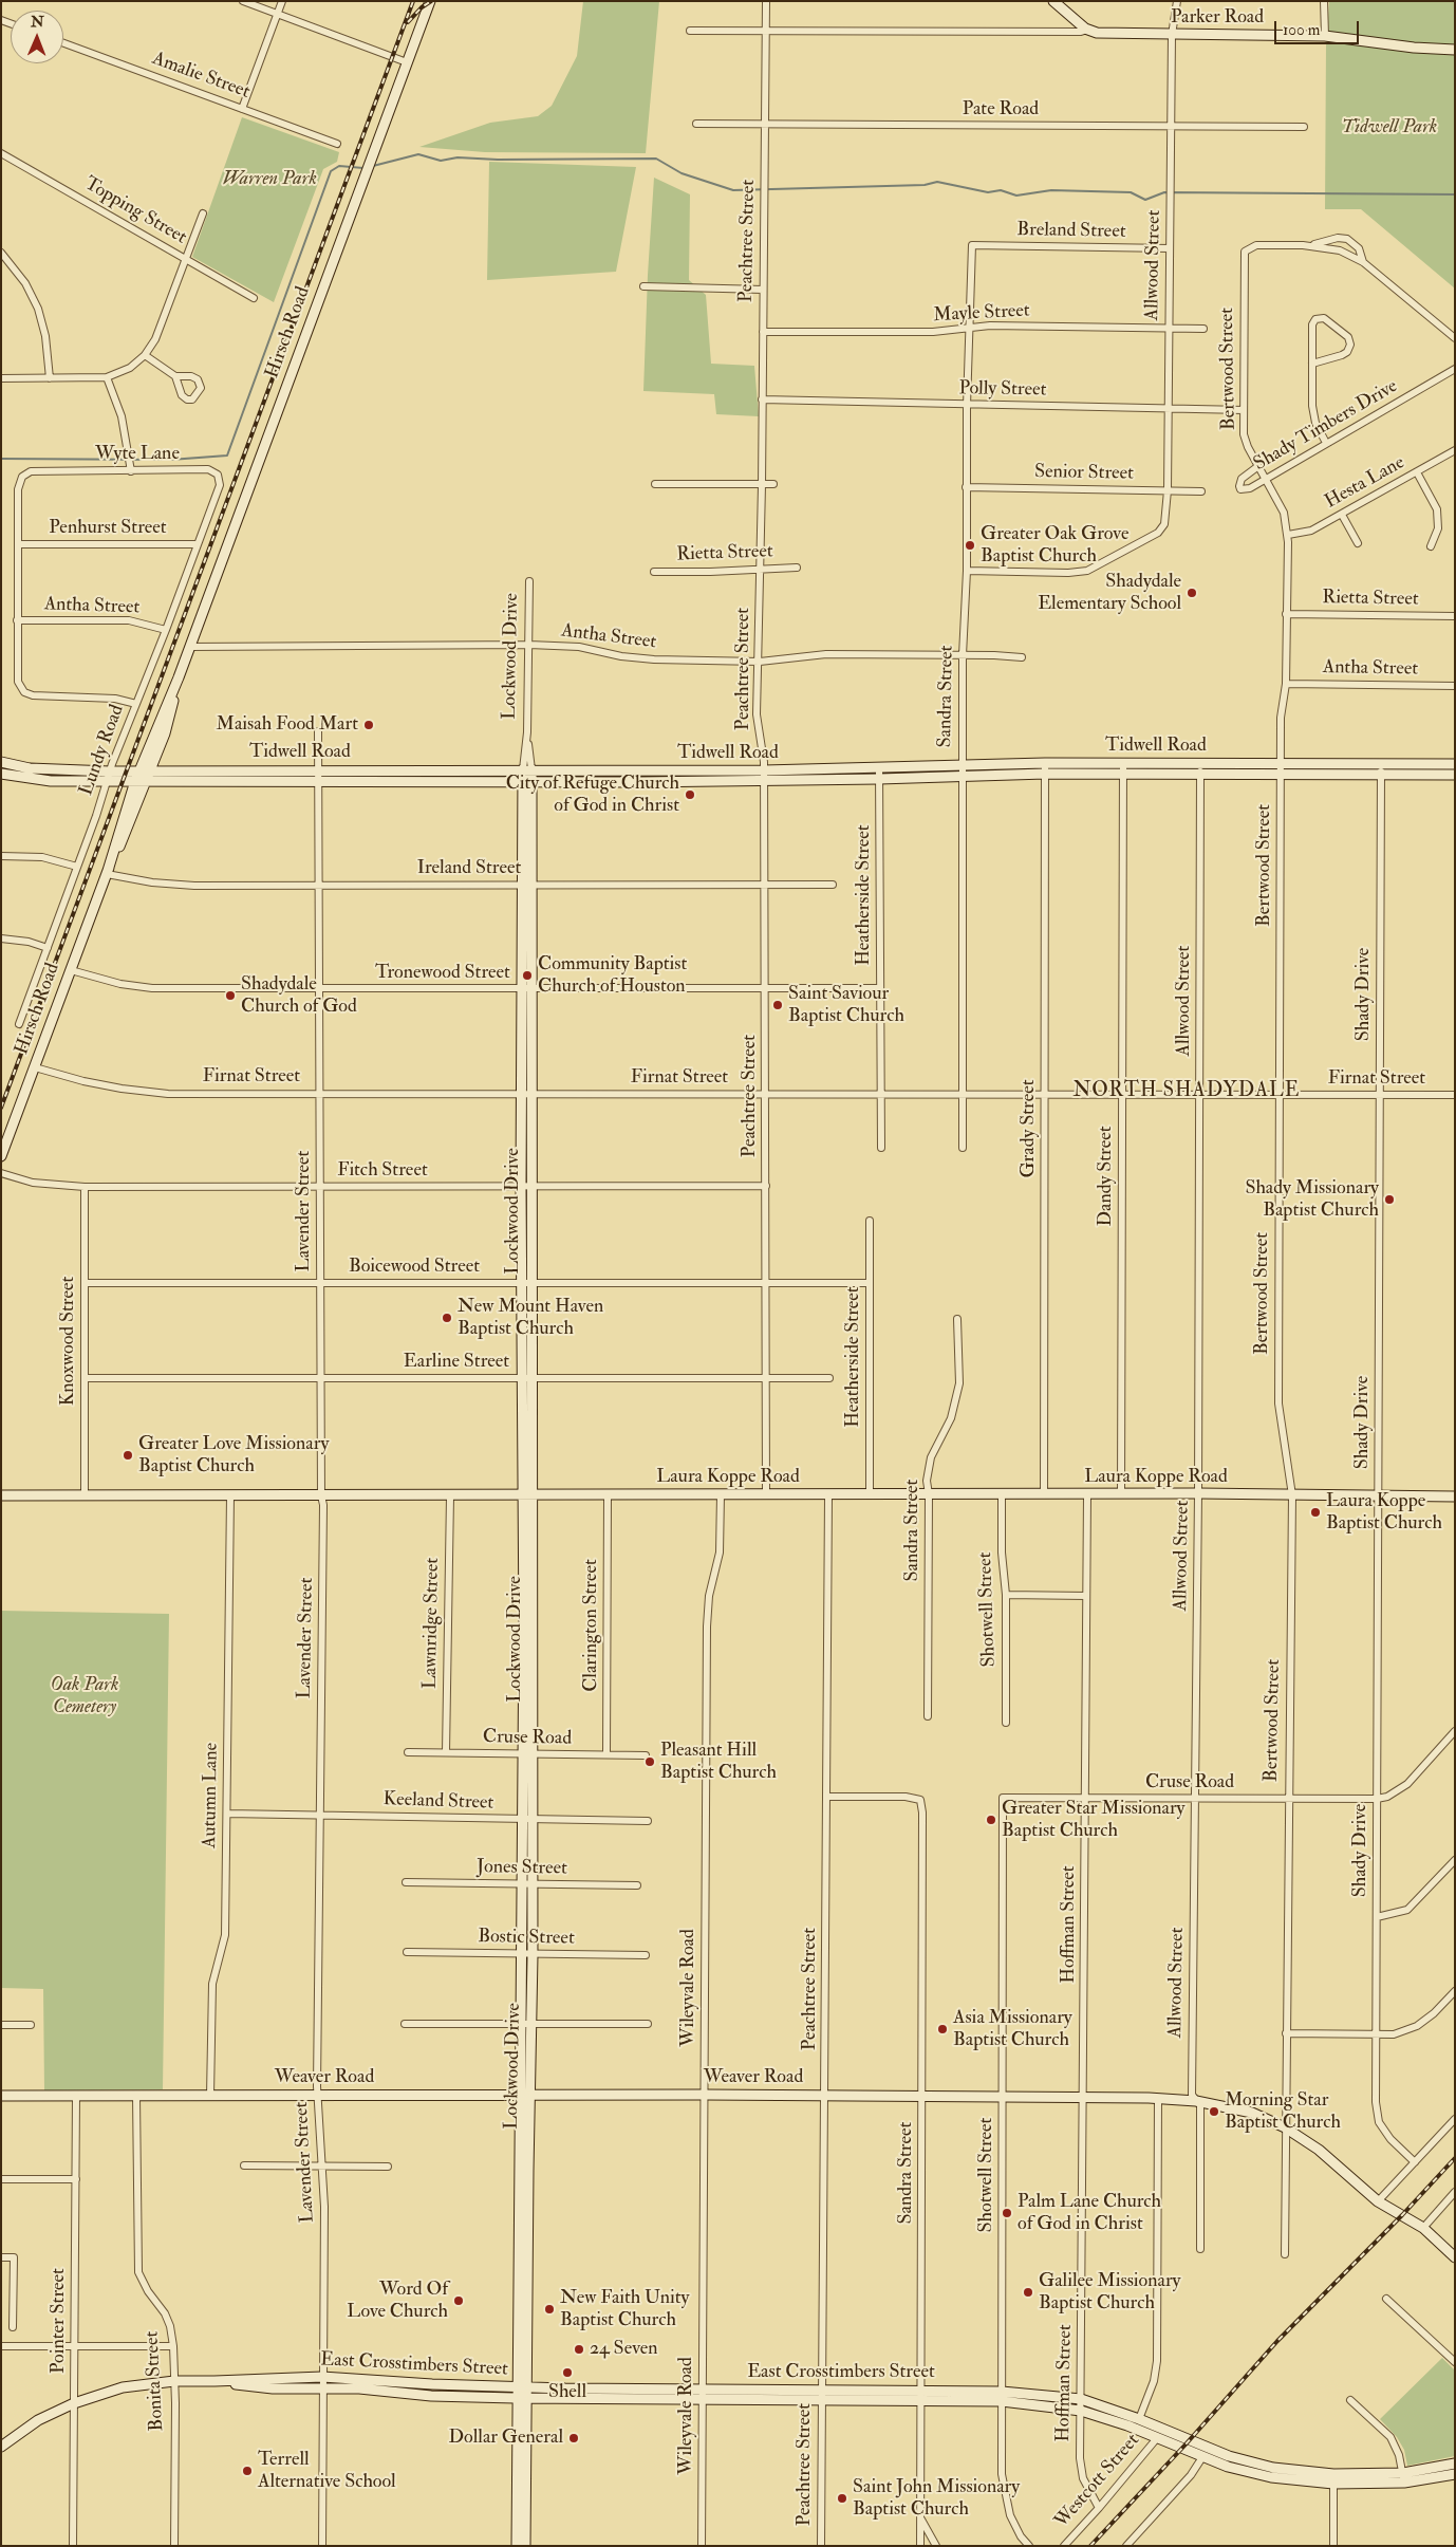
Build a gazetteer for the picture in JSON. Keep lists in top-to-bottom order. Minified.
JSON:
{"streets":{"main road":["Parker Road","Hirsch Road","Lockwood Drive","Tidwell Road","Laura Koppe Road","Weaver Road","East Crosstimbers Street"],"street":["Amalie Street","Pate Road","Topping Street","Breland Street","Peachtree Street","Allwood Street","Mayle Street","Bertwood Street","Polly Street","Shady Timbers Drive","Wyte Lane","Senior Street","Hesta Lane","Penhurst Street","Rietta Street","Antha Street","Sandra Street","Lundy Road","Ireland Street","Heatherside Street","Tronewood Street","Shady Drive","Firnat Street","Grady Street","Fitch Street","Dandy Street","Lavender Street","Boicewood Street","Knoxwood Street","Earline Street","Shotwell Street","Lawnridge Street","Clarington Street","Cruse Road","Autumn Lane","Keeland Street","Jones Street","Hoffman Street","Bostic Street","Wileyvale Road","Pointer Street","Bonita Street","Westcott Street"]},"crossings":[["Parker Road","Allwood Street"],["Pate Road","Peachtree Street"],["Pate Road","Allwood Street"],["Breland Street","Allwood Street"],["Breland Street","Sandra Street"],["Peachtree Street","Mayle Street"],["Peachtree Street","Polly Street"],["Peachtree Street","Rietta Street"],["Peachtree Street","Antha Street"],["Peachtree Street","Sandra Street"],["Peachtree Street","Tidwell Road"],["Peachtree Street","Ireland Street"],["Peachtree Street","Tronewood Street"],["Peachtree Street","Firnat Street"],["Peachtree Street","Fitch Street"],["Peachtree Street","Boicewood Street"],["Peachtree Street","Earline Street"],["Peachtree Street","Laura Koppe Road"],["Peachtree Street","Weaver Road"],["Peachtree Street","East Crosstimbers Street"],["Allwood Street","Mayle Street"],["Allwood Street","Polly Street"],["Allwood Street","Senior Street"],["Allwood Street","Sandra Street"],["Allwood Street","Tidwell Road"],["Allwood Street","Firnat Street"],["Allwood Street","Laura Koppe Road"],["Allwood Street","Cruse Road"],["Allwood Street","Weaver Road"],["Mayle Street","Sandra Street"],["Hirsch Road","Antha Street"],["Hirsch Road","Tidwell Road"],["Hirsch Road","Ireland Street"],["Hirsch Road","Tronewood Street"],["Hirsch Road","Firnat Street"],["Bertwood Street","Polly Street"],["Bertwood Street","Shady Timbers Drive"],["Bertwood Street","Hesta Lane"],["Bertwood Street","Rietta Street"],["Bertwood Street","Antha Street"],["Bertwood Street","Tidwell Road"],["Bertwood Street","Firnat Street"],["Bertwood Street","Laura Koppe Road"],["Bertwood Street","Cruse Road"],["Bertwood Street","Weaver Road"],["Polly Street","Sandra Street"],["Wyte Lane","Penhurst Street"],["Wyte Lane","Lundy Road"],["Senior Street","Sandra Street"],["Penhurst Street","Lundy Road"],["Antha Street","Lockwood Drive"],["Antha Street","Sandra Street"],["Antha Street","Lundy Road"],["Lockwood Drive","Tidwell Road"],["Lockwood Drive","Ireland Street"],["Lockwood Drive","Tronewood Street"],["Lockwood Drive","Firnat Street"],["Lockwood Drive","Fitch Street"],["Lockwood Drive","Boicewood Street"],["Lockwood Drive","Earline Street"],["Lockwood Drive","Laura Koppe Road"],["Lockwood Drive","Cruse Road"],["Lockwood Drive","Keeland Street"],["Lockwood Drive","Jones Street"],["Lockwood Drive","Bostic Street"],["Lockwood Drive","Weaver Road"],["Lockwood Drive","East Crosstimbers Street"],["Sandra Street","Tidwell Road"],["Sandra Street","Firnat Street"],["Sandra Street","Laura Koppe Road"],["Sandra Street","Weaver Road"],["Sandra Street","East Crosstimbers Street"],["Tidwell Road","Lundy Road"],["Tidwell Road","Heatherside Street"],["Tidwell Road","Shady Drive"],["Tidwell Road","Grady Street"],["Tidwell Road","Dandy Street"],["Tidwell Road","Lavender Street"],["Ireland Street","Lavender Street"],["Heatherside Street","Tronewood Street"],["Heatherside Street","Firnat Street"],["Heatherside Street","Boicewood Street"],["Heatherside Street","Laura Koppe Road"],["Tronewood Street","Lavender Street"],["Shady Drive","Firnat Street"],["Shady Drive","Laura Koppe Road"],["Shady Drive","Cruse Road"],["Firnat Street","Grady Street"],["Firnat Street","Dandy Street"],["Firnat Street","Lavender Street"],["Grady Street","Laura Koppe Road"],["Fitch Street","Lavender Street"],["Fitch Street","Knoxwood Street"],["Dandy Street","Laura Koppe Road"],["Lavender Street","Boicewood Street"],["Lavender Street","Earline Street"],["Lavender Street","Laura Koppe Road"],["Lavender Street","Keeland Street"],["Lavender Street","Weaver Road"],["Lavender Street","East Crosstimbers Street"],["Boicewood Street","Knoxwood Street"],["Knoxwood Street","Earline Street"],["Knoxwood Street","Laura Koppe Road"],["Laura Koppe Road","Shotwell Street"],["Laura Koppe Road","Lawnridge Street"],["Laura Koppe Road","Clarington Street"],["Laura Koppe Road","Autumn Lane"],["Laura Koppe Road","Hoffman Street"],["Laura Koppe Road","Wileyvale Road"],["Shotwell Street","Cruse Road"],["Shotwell Street","Weaver Road"],["Shotwell Street","East Crosstimbers Street"],["Lawnridge Street","Cruse Road"],["Clarington Street","Cruse Road"],["Cruse Road","Hoffman Street"],["Autumn Lane","Keeland Street"],["Autumn Lane","Weaver Road"],["Hoffman Street","Weaver Road"],["Hoffman Street","East Crosstimbers Street"],["Hoffman Street","Westcott Street"],["Wileyvale Road","Weaver Road"],["Wileyvale Road","East Crosstimbers Street"],["Weaver Road","Pointer Street"],["Weaver Road","Bonita Street"],["Pointer Street","East Crosstimbers Street"],["East Crosstimbers Street","Bonita Street"],["East Crosstimbers Street","Westcott Street"]],"districts":["NORTH SHADYDALE"],"parks":["Tidwell Park","Warren Park","Oak Park Cemetery"],"places":["Greater Oak Grove Baptist Church","Shadydale Elementary School","Maisah Food Mart","City of Refuge Church of God in Christ","Community Baptist Church of Houston","Shadydale Church of God","Saint Saviour Baptist Church","Shady Missionary Baptist Church","New Mount Haven Baptist Church","Greater Love Missionary Baptist Church","Laura Koppe Baptist Church","Pleasant Hill Baptist Church","Greater Star Missionary Baptist Church","Asia Missionary Baptist Church","Morning Star Baptist Church","Palm Lane Church of God in Christ","Galilee Missionary Baptist Church","Word Of Love Church","New Faith Unity Baptist Church","24 Seven","Shell","Dollar General","Terrell Alternative School","Saint John Missionary Baptist Church"],"scale_bar":"100 m","north":"top"}
